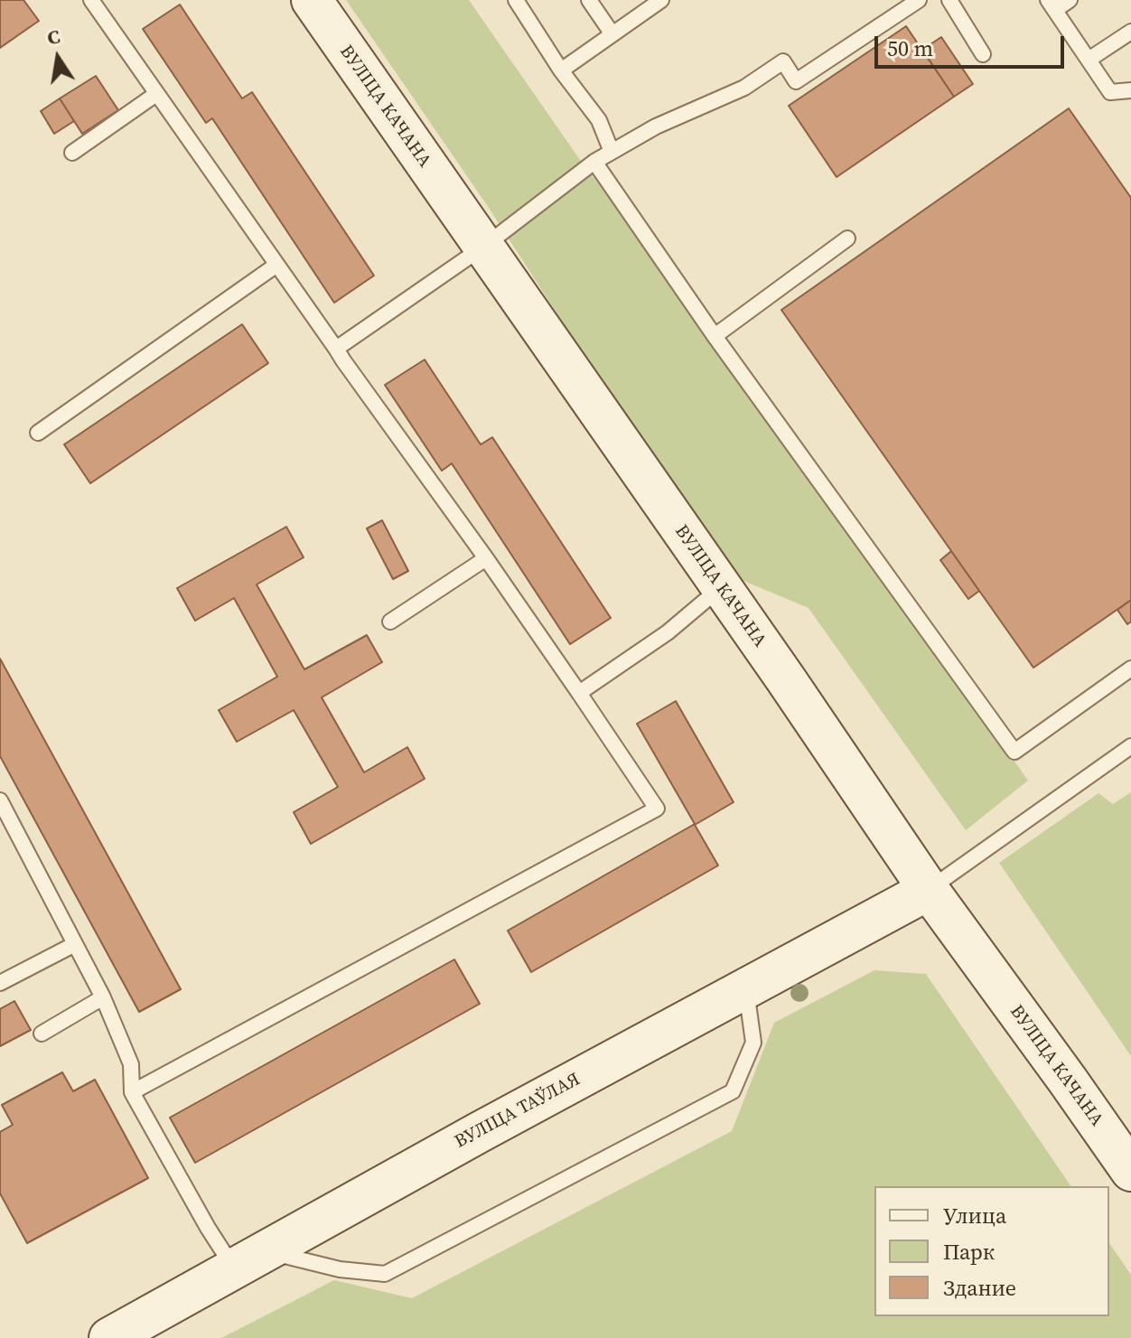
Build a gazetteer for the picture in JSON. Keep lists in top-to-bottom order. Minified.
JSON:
{"streets":{"main road":["ВУЛІЦА КАЧАНА","ВУЛІЦА ТАЎЛАЯ"]},"crossings":[["ВУЛІЦА КАЧАНА","ВУЛІЦА ТАЎЛАЯ"]],"legend":["Улица","Парк","Здание"],"scale_bar":"50 m","north":"top"}
